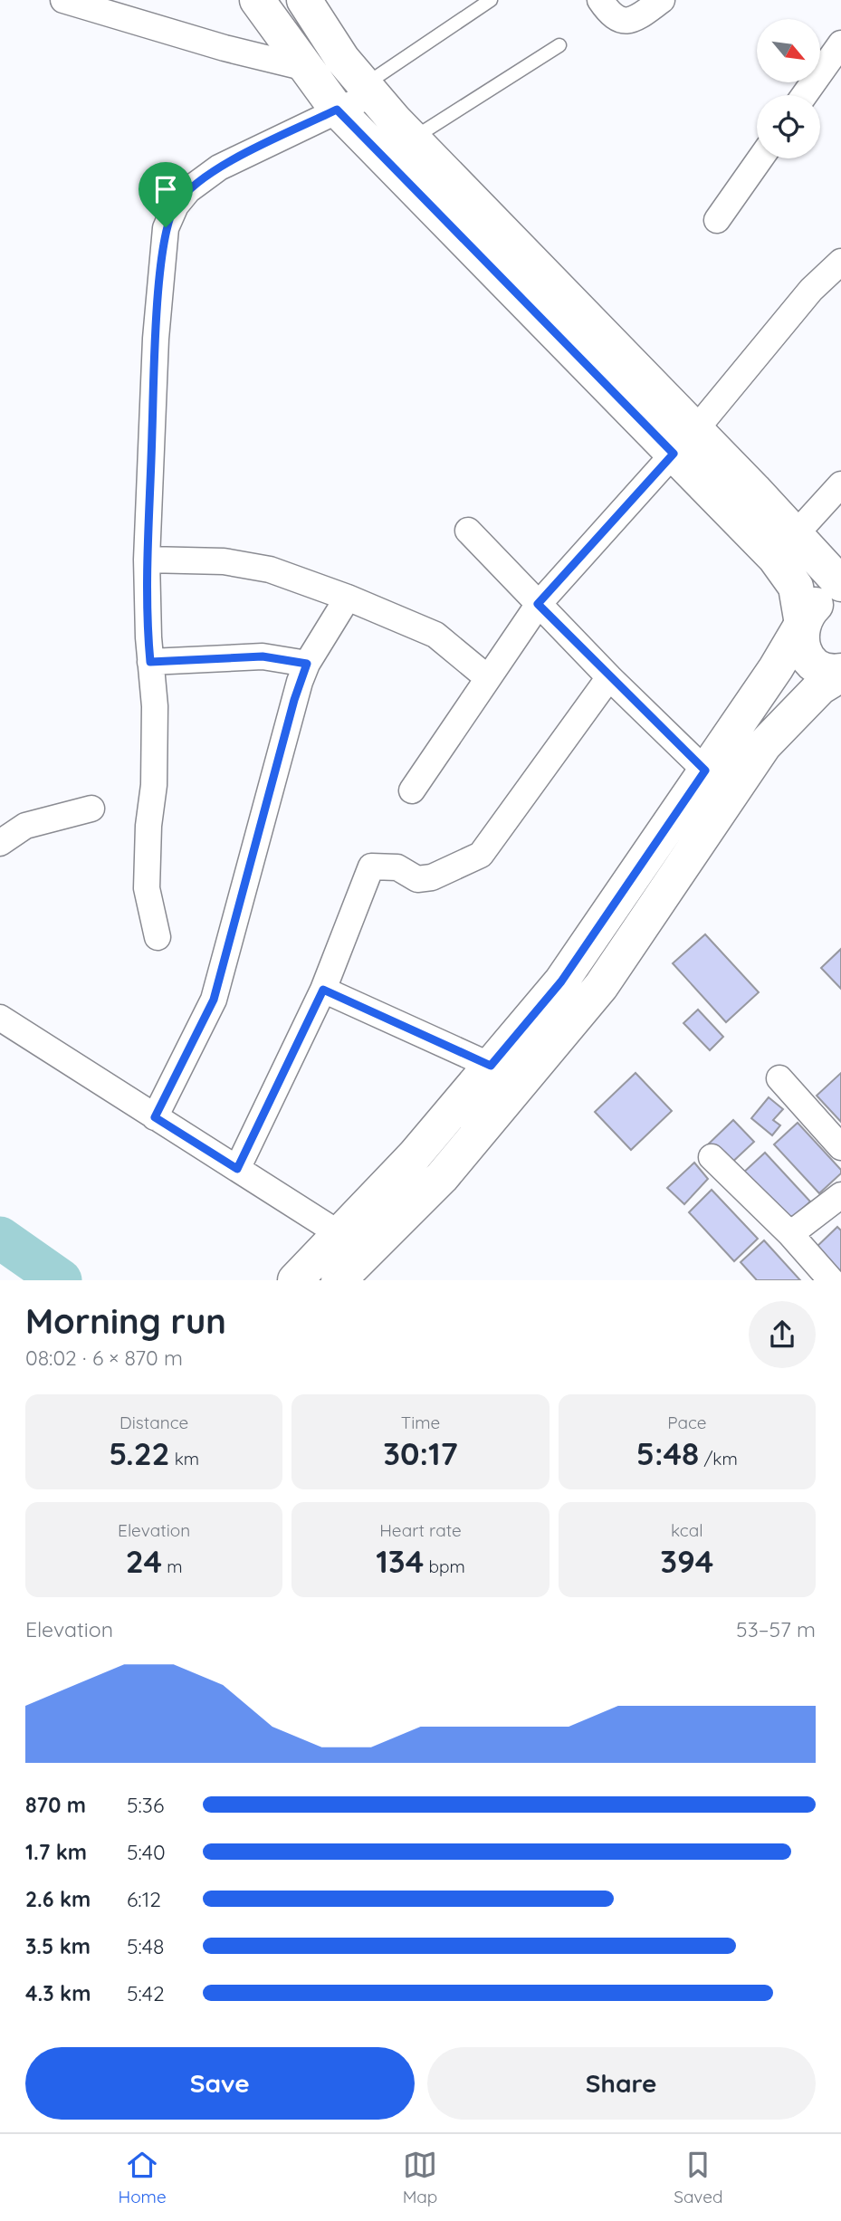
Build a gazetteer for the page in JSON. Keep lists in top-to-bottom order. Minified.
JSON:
{"north":"bottom right","page":{"heading":["Morning run","08:02 · 6 × 870 m"],"stats":[["Distance","5.22 km"],["Time","30:17"],["Pace","5:48 /km"],["Elevation","24 m"],["Heart rate","134 bpm"],["kcal","394"]],"chart":["Elevation","53–57 m"],"list":[{"name":"870 m","note":"5:36"},{"name":"1.7 km","note":"5:40"},{"name":"2.6 km","note":"6:12"},{"name":"3.5 km","note":"5:48"},{"name":"4.3 km","note":"5:42"}],"buttons":["Save","Share"],"tabs":["Home","Map","Saved"]}}
